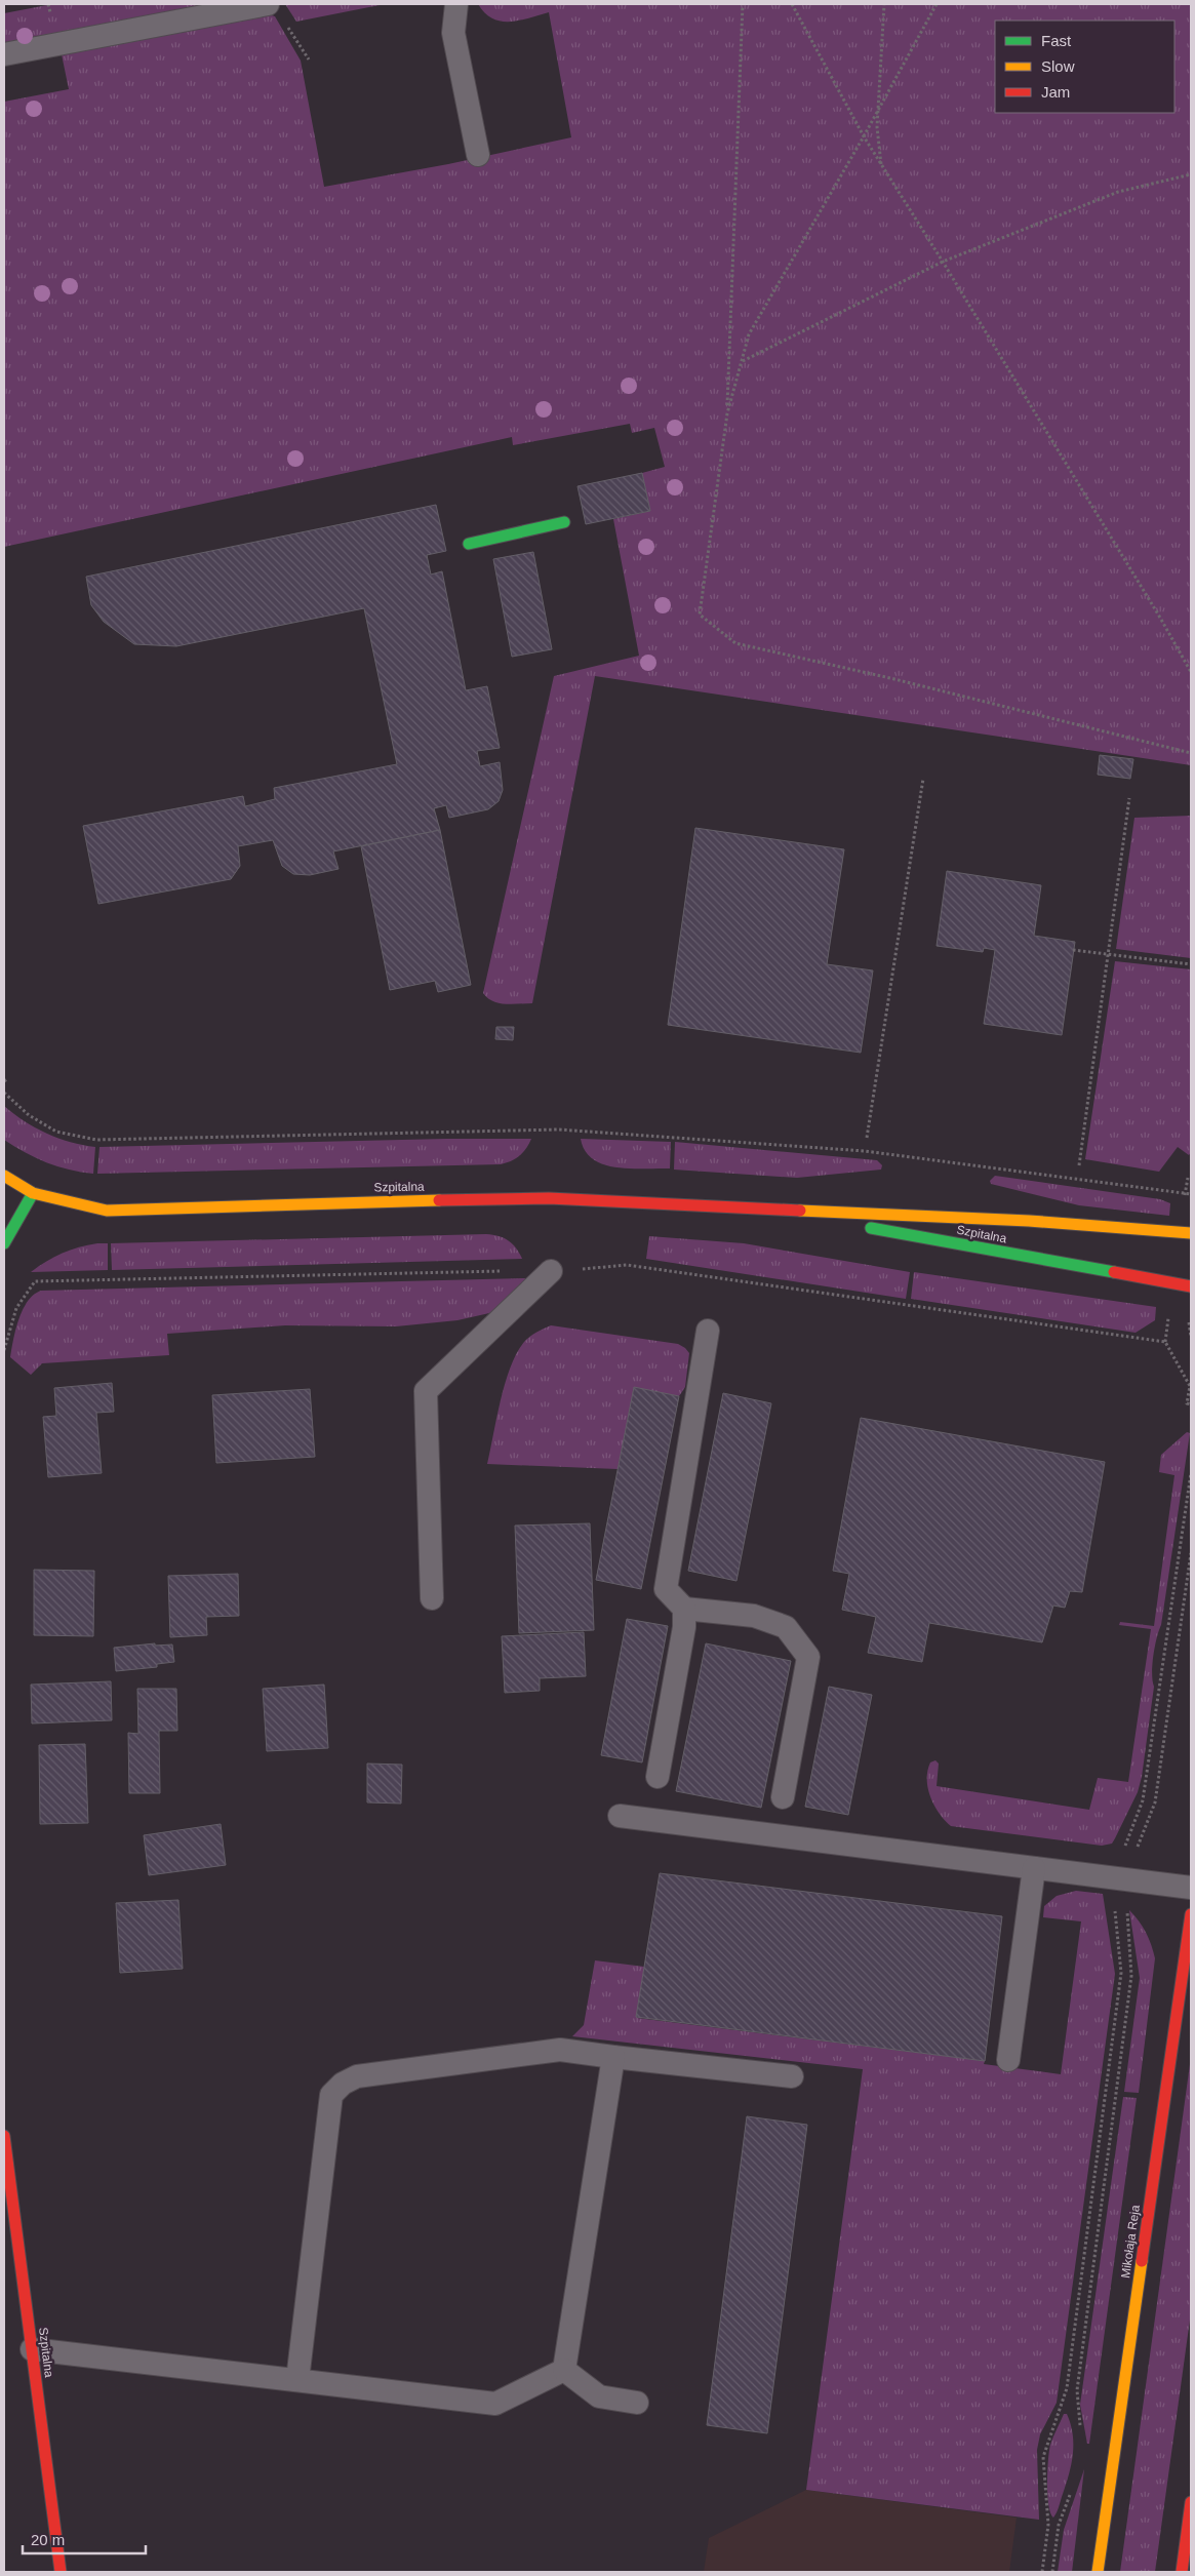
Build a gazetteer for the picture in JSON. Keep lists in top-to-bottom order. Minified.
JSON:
{"streets":{"street":["Szpitalna","Mikołaja Reja"]},"legend":["Fast","Slow","Jam"],"scale_bar":"20 m"}
